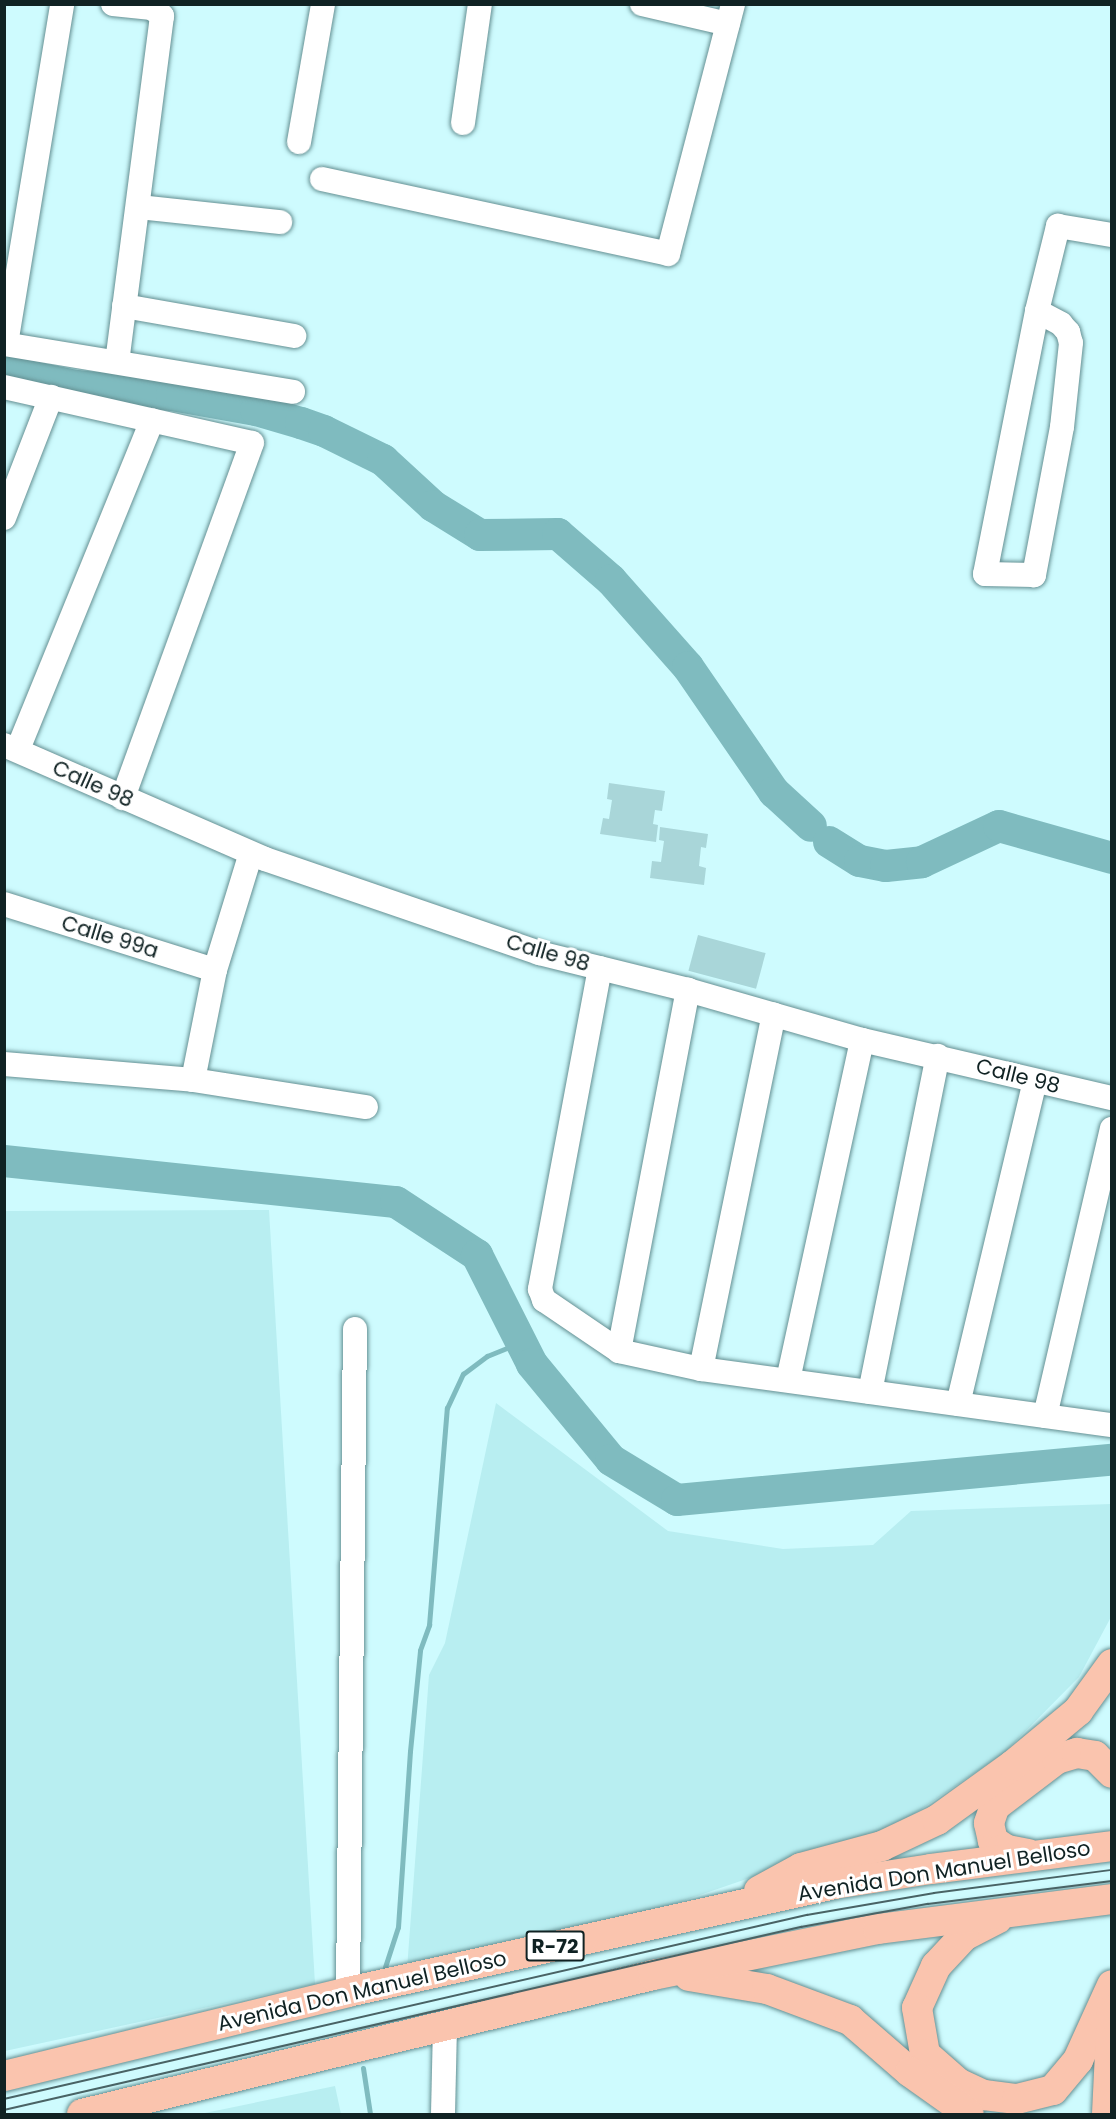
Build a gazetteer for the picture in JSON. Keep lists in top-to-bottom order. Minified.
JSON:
{"streets":{"main road":["Avenida Don Manuel Belloso","R-72"],"street":["Calle 98","Calle 99a"]}}
